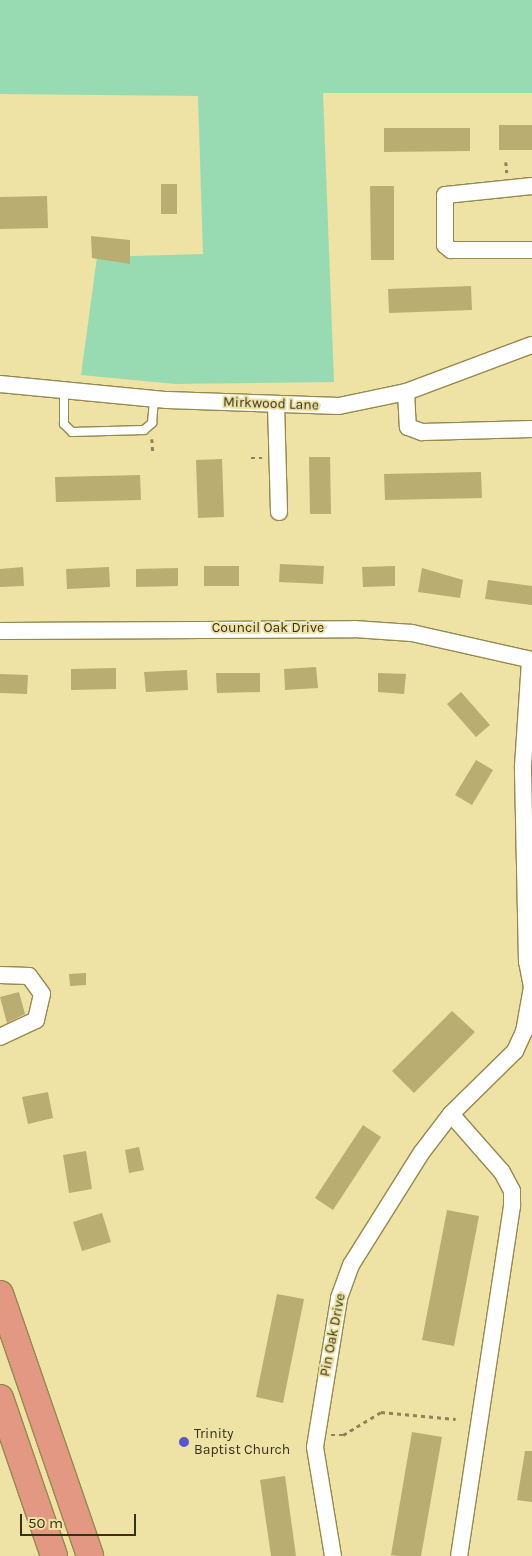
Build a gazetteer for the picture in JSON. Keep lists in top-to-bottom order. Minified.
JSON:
{"streets":{"street":["Mirkwood Lane","Council Oak Drive","Pin Oak Drive"]},"crossings":[["Council Oak Drive","Pin Oak Drive"]],"places":["Trinity Baptist Church"],"scale_bar":"50 m"}
